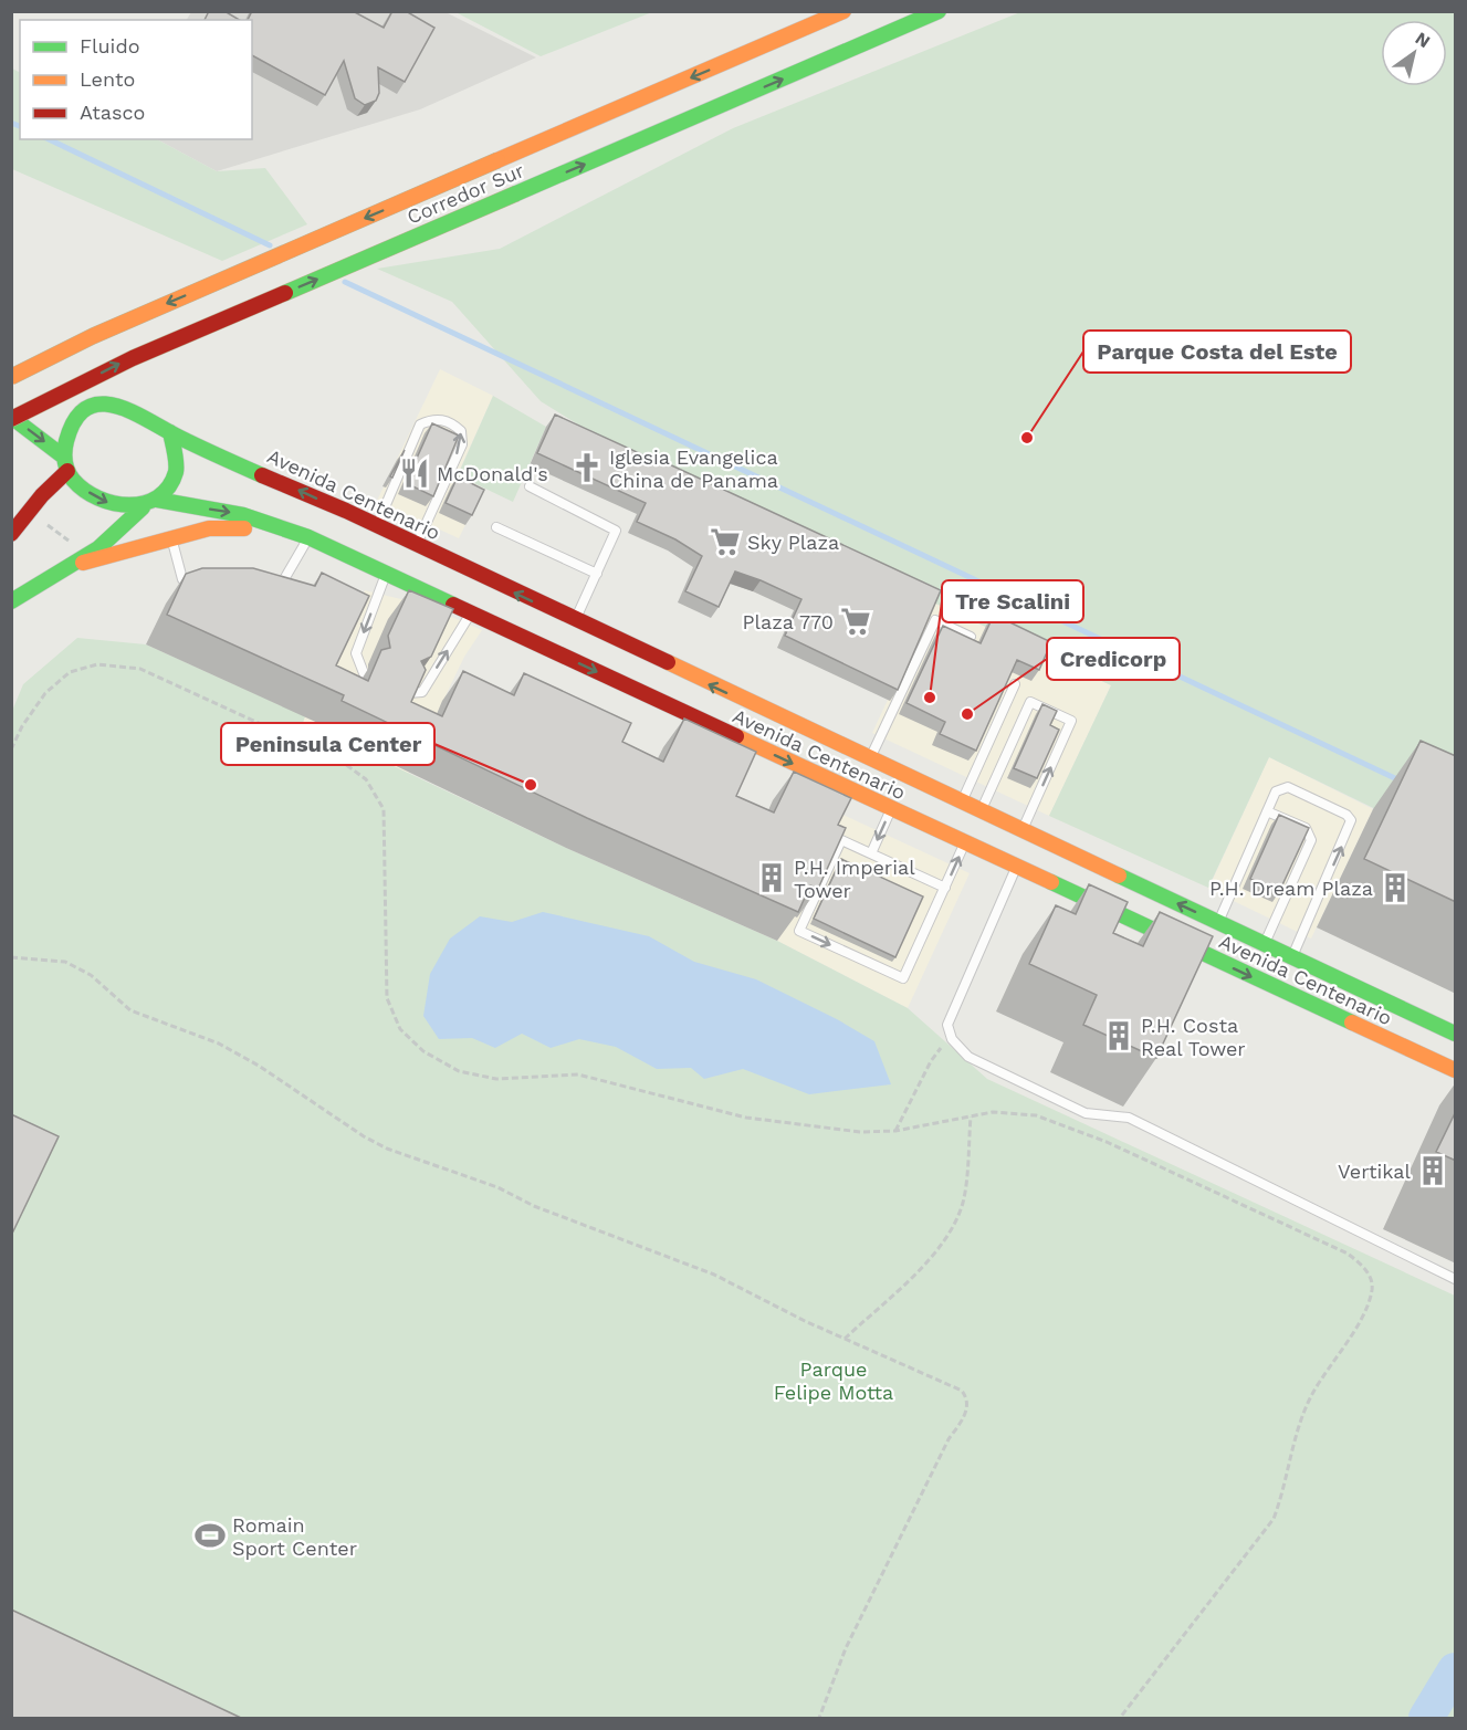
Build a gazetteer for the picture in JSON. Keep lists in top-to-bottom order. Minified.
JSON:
{"streets":{"main road":["Corredor Sur","Avenida Centenario"]},"parks":["Parque Felipe Motta"],"places":{"other":["Parque Costa del Este","Tre Scalini","Credicorp","Peninsula Center"],"church":["Iglesia Evangelica China de Panama"],"restaurant":["McDonald's"],"supermarket":["Sky Plaza","Plaza 770"],"building":["P.H. Imperial Tower","P.H. Dream Plaza","P.H. Costa Real Tower","Vertikal"],"sports":["Romain Sport Center"]},"legend":["Fluido","Lento","Atasco"],"north":"top right"}
